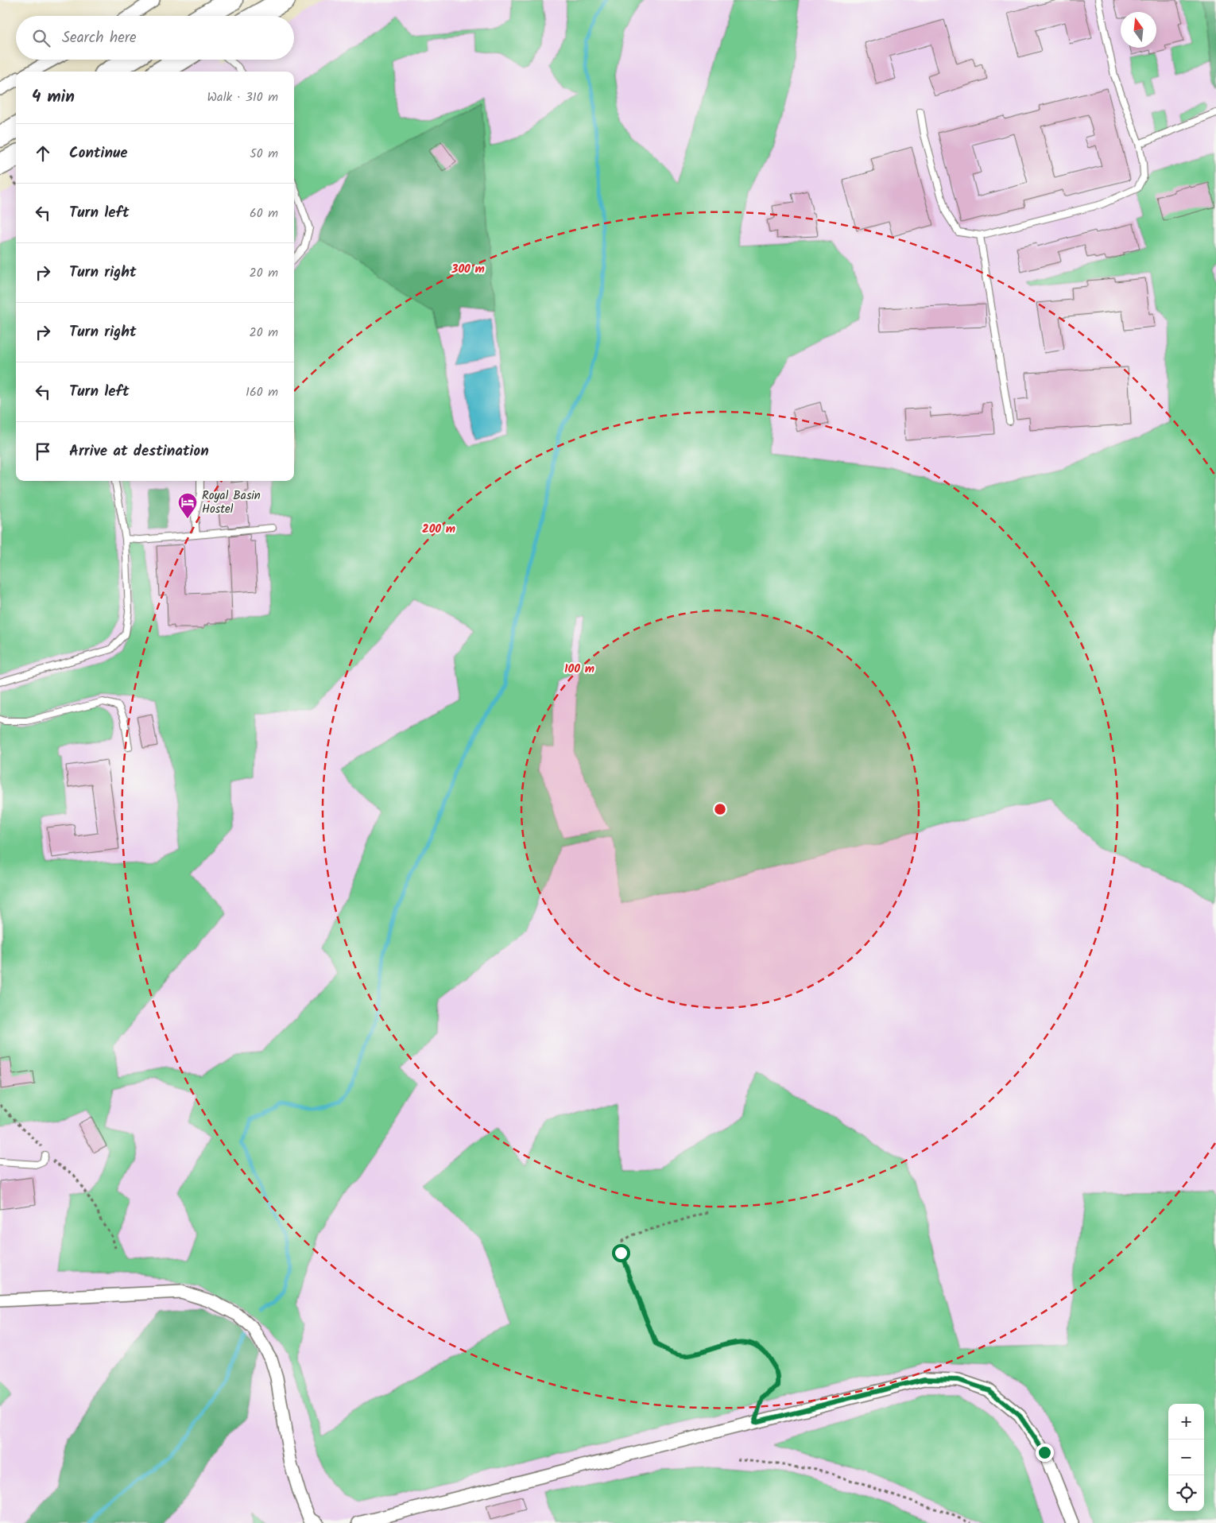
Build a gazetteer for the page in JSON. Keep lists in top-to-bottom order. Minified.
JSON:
{"places":{"hotel":["Royal Basin Hostel"]},"north":"top","page":{"search":"Search here","heading":["4 min","Walk · 310 m"],"list":[["Continue","50 m"],["Turn left","60 m"],["Turn right","20 m"],["Turn right","20 m"],["Turn left","160 m"],"Arrive at destination"],"map_buttons":["+","−"]},"rings":["300 m","200 m","100 m"]}
